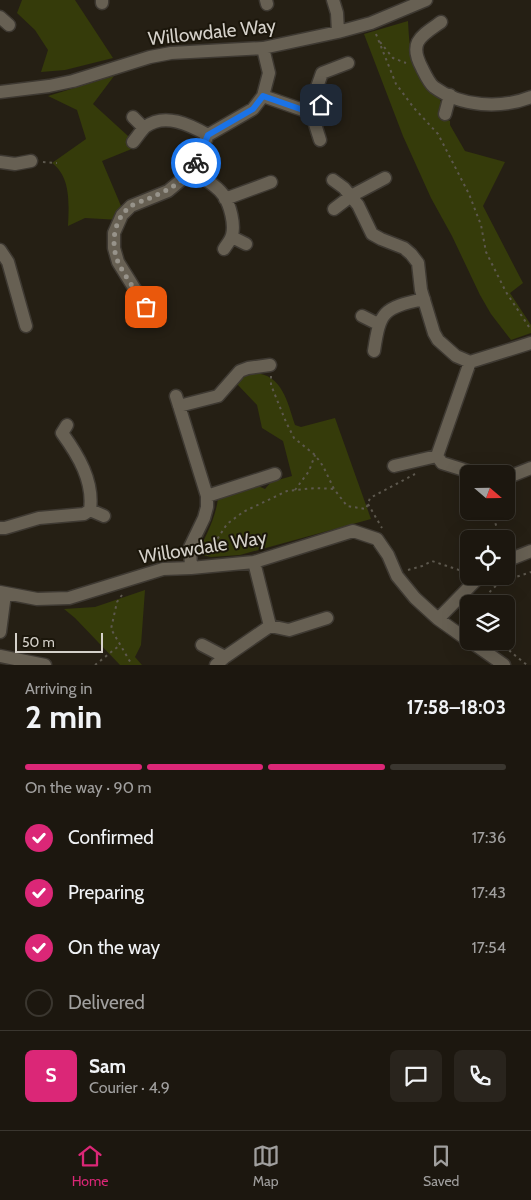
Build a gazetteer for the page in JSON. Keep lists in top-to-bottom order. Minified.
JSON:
{"streets":{"street":["Willowdale Way"]},"scale_bar":"50 m","north":"right","page":{"scale":"50 m","heading":["2 min","Arriving in","17:58–18:03"],"panel":["Sam","Courier · 4.9"],"bar":"On the way · 90 m","list":[["Confirmed","17:36"],["Preparing","17:43"],["On the way","17:54"],"Delivered"],"round":"S","tabs":["Home","Map","Saved"]}}
